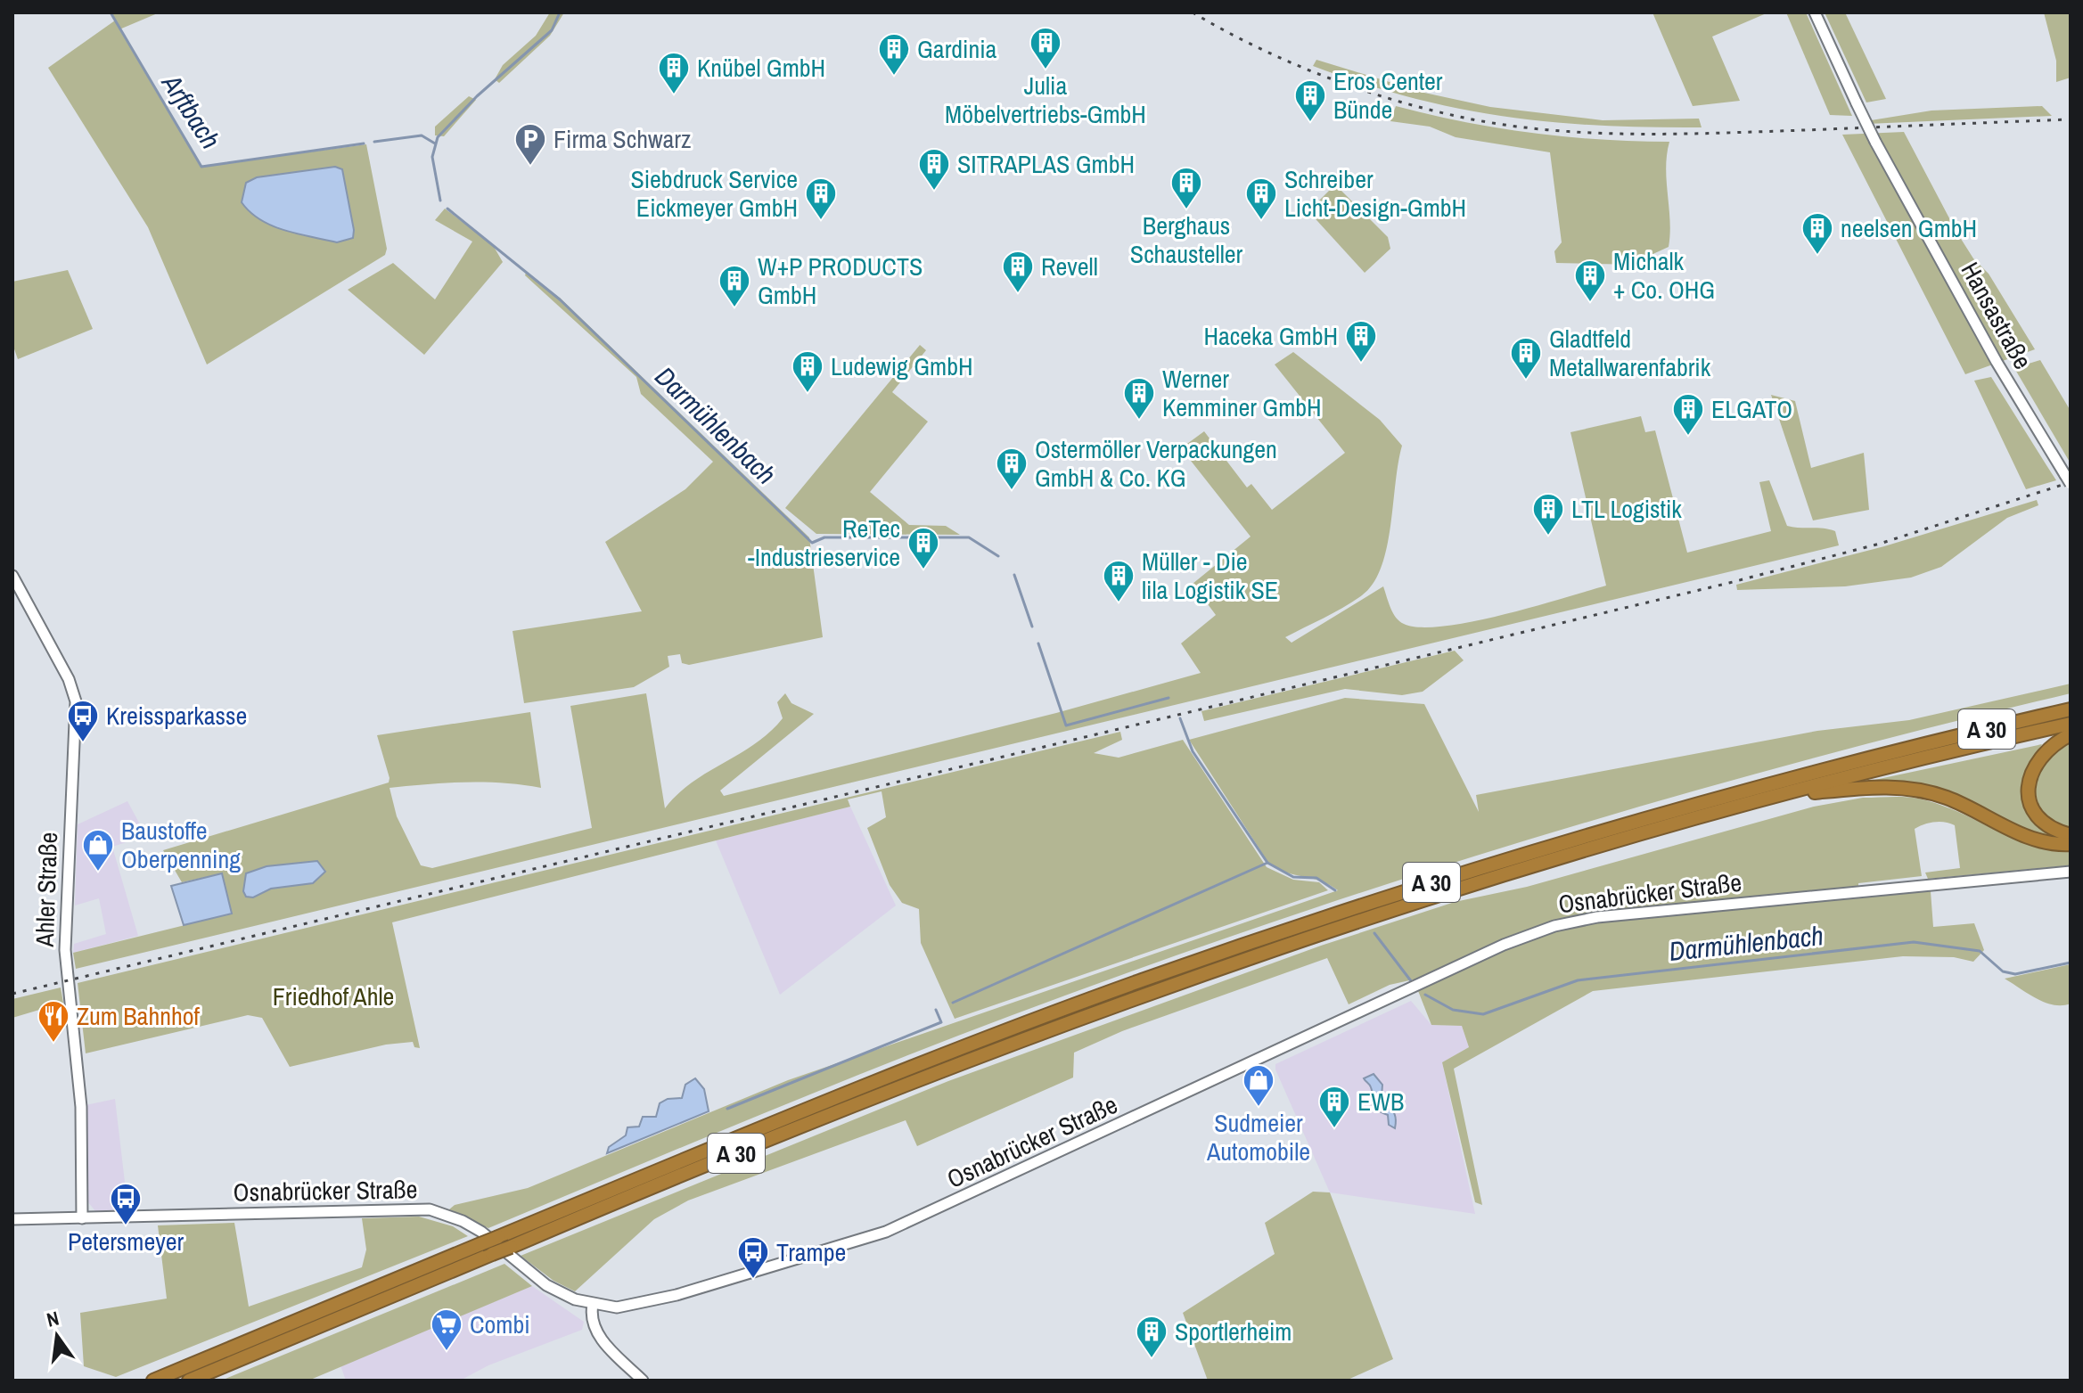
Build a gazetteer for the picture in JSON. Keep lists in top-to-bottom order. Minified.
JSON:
{"streets":{"highway":["A 30"],"main road":["Hansastraße","Ahler Straße","Osnabrücker Straße"]},"crossings":[["Ahler Straße","Osnabrücker Straße"]],"water":["Arftbach","Darmühlenbach"],"parks":["Friedhof Ahle"],"places":{"building":["Julia Möbelvertriebs-GmbH","Gardinia","Knübel GmbH","Eros Center Bünde","SITRAPLAS GmbH","Berghaus Schausteller","Siebdruck Service Eickmeyer GmbH","Schreiber Licht-Design-GmbH","neelsen GmbH","Revell","Michalk + Co. OHG","W+P PRODUCTS GmbH","Haceka GmbH","Gladtfeld Metallwarenfabrik","Ludewig GmbH","Werner Kemminer GmbH","ELGATO","Ostermöller Verpackungen GmbH & Co. KG","LTL Logistik","ReTec -Industrieservice","Müller - Die lila Logistik SE","EWB","Sportlerheim"],"parking":["Firma Schwarz"],"bus stop":["Kreissparkasse","Petersmeyer","Trampe"],"shop":["Baustoffe Oberpenning","Sudmeier Automobile"],"restaurant":["Zum Bahnhof"],"supermarket":["Combi"]},"north":"top"}
